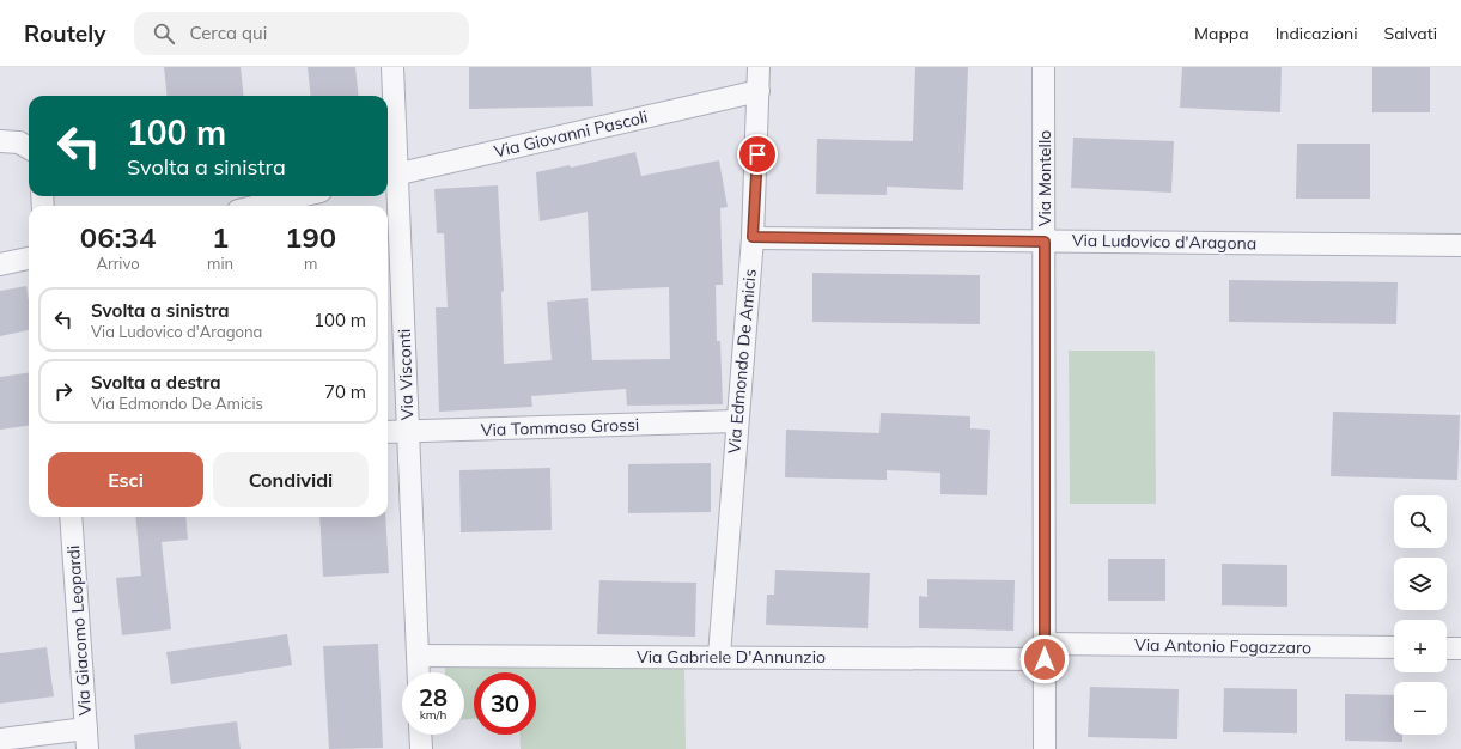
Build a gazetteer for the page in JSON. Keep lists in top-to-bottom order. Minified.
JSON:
{"streets":{"street":["Via Giovanni Pascoli","Via Montello","Via Ludovico d'Aragona","Via Edmondo De Amicis","Via Visconti","Via Tommaso Grossi","Via Giacomo Leopardi","Via Antonio Fogazzaro","Via Gabriele D'Annunzio"]},"crossings":[["Via Giovanni Pascoli","Via Edmondo De Amicis"],["Via Giovanni Pascoli","Via Visconti"],["Via Montello","Via Ludovico d'Aragona"],["Via Montello","Via Antonio Fogazzaro"],["Via Montello","Via Gabriele D'Annunzio"],["Via Ludovico d'Aragona","Via Edmondo De Amicis"],["Via Edmondo De Amicis","Via Tommaso Grossi"],["Via Edmondo De Amicis","Via Gabriele D'Annunzio"],["Via Visconti","Via Tommaso Grossi"],["Via Visconti","Via Gabriele D'Annunzio"],["Via Antonio Fogazzaro","Via Gabriele D'Annunzio"]],"page":{"header":"Routely","search":"Cerca qui","nav":["Mappa","Indicazioni","Salvati"],"turn":["100 m","Svolta a sinistra"],"eta":["06:34","Arrivo","1","min","190","m"],"list":[{"name":"Svolta a sinistra","note":"Via Ludovico d'Aragona","value":"100 m"},{"name":"Svolta a destra","note":"Via Edmondo De Amicis","value":"70 m"}],"buttons":["Esci","Condividi"],"map_buttons":["+","−"],"speed":"28 km/h","limit":"30"}}
